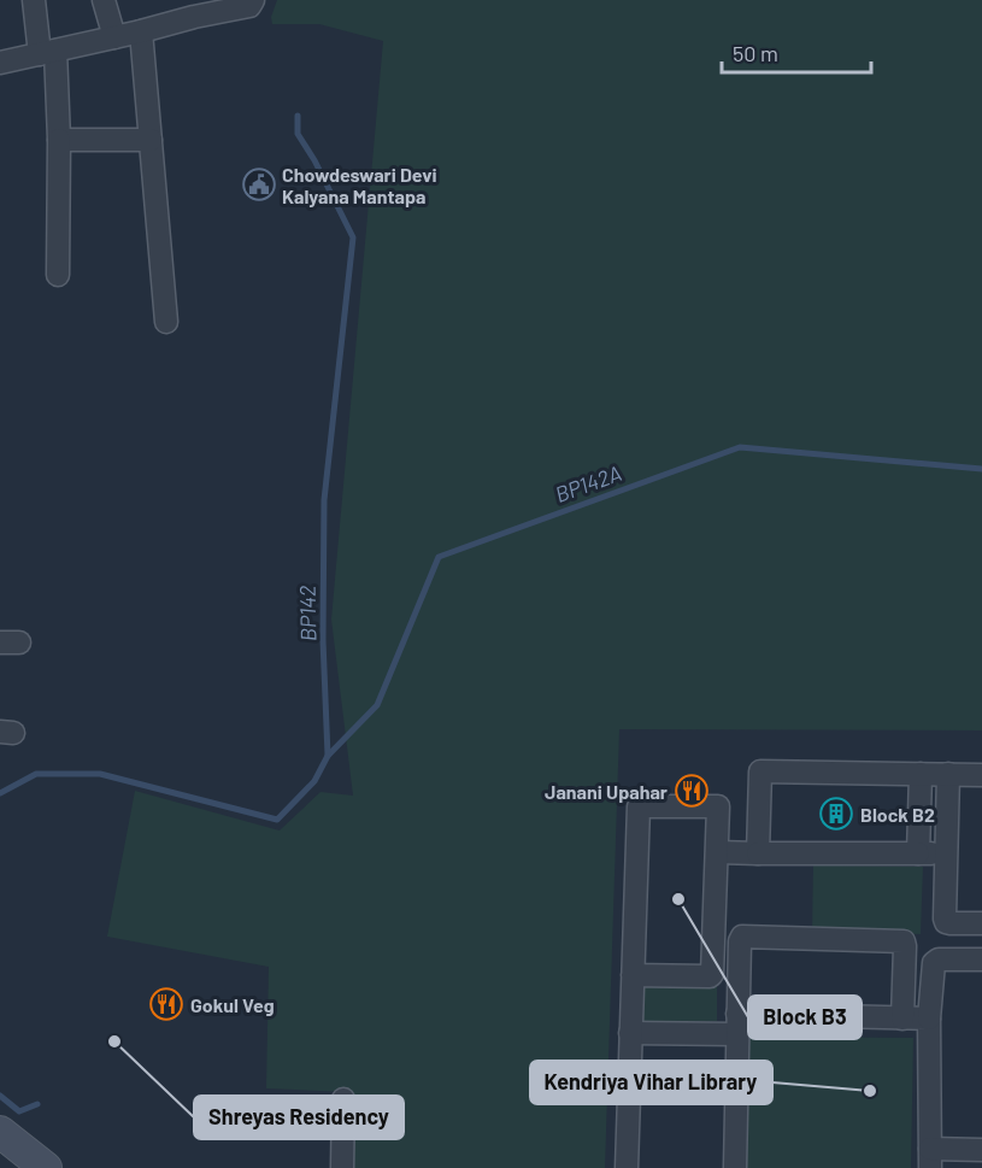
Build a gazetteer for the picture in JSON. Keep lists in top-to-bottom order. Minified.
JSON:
{"water":["BP142A","BP142"],"places":{"public building":["Chowdeswari Devi Kalyana Mantapa"],"restaurant":["Janani Upahar","Gokul Veg"],"building":["Block B2"],"other":["Block B3","Shreyas Residency","Kendriya Vihar Library"]},"scale_bar":"50 m"}
